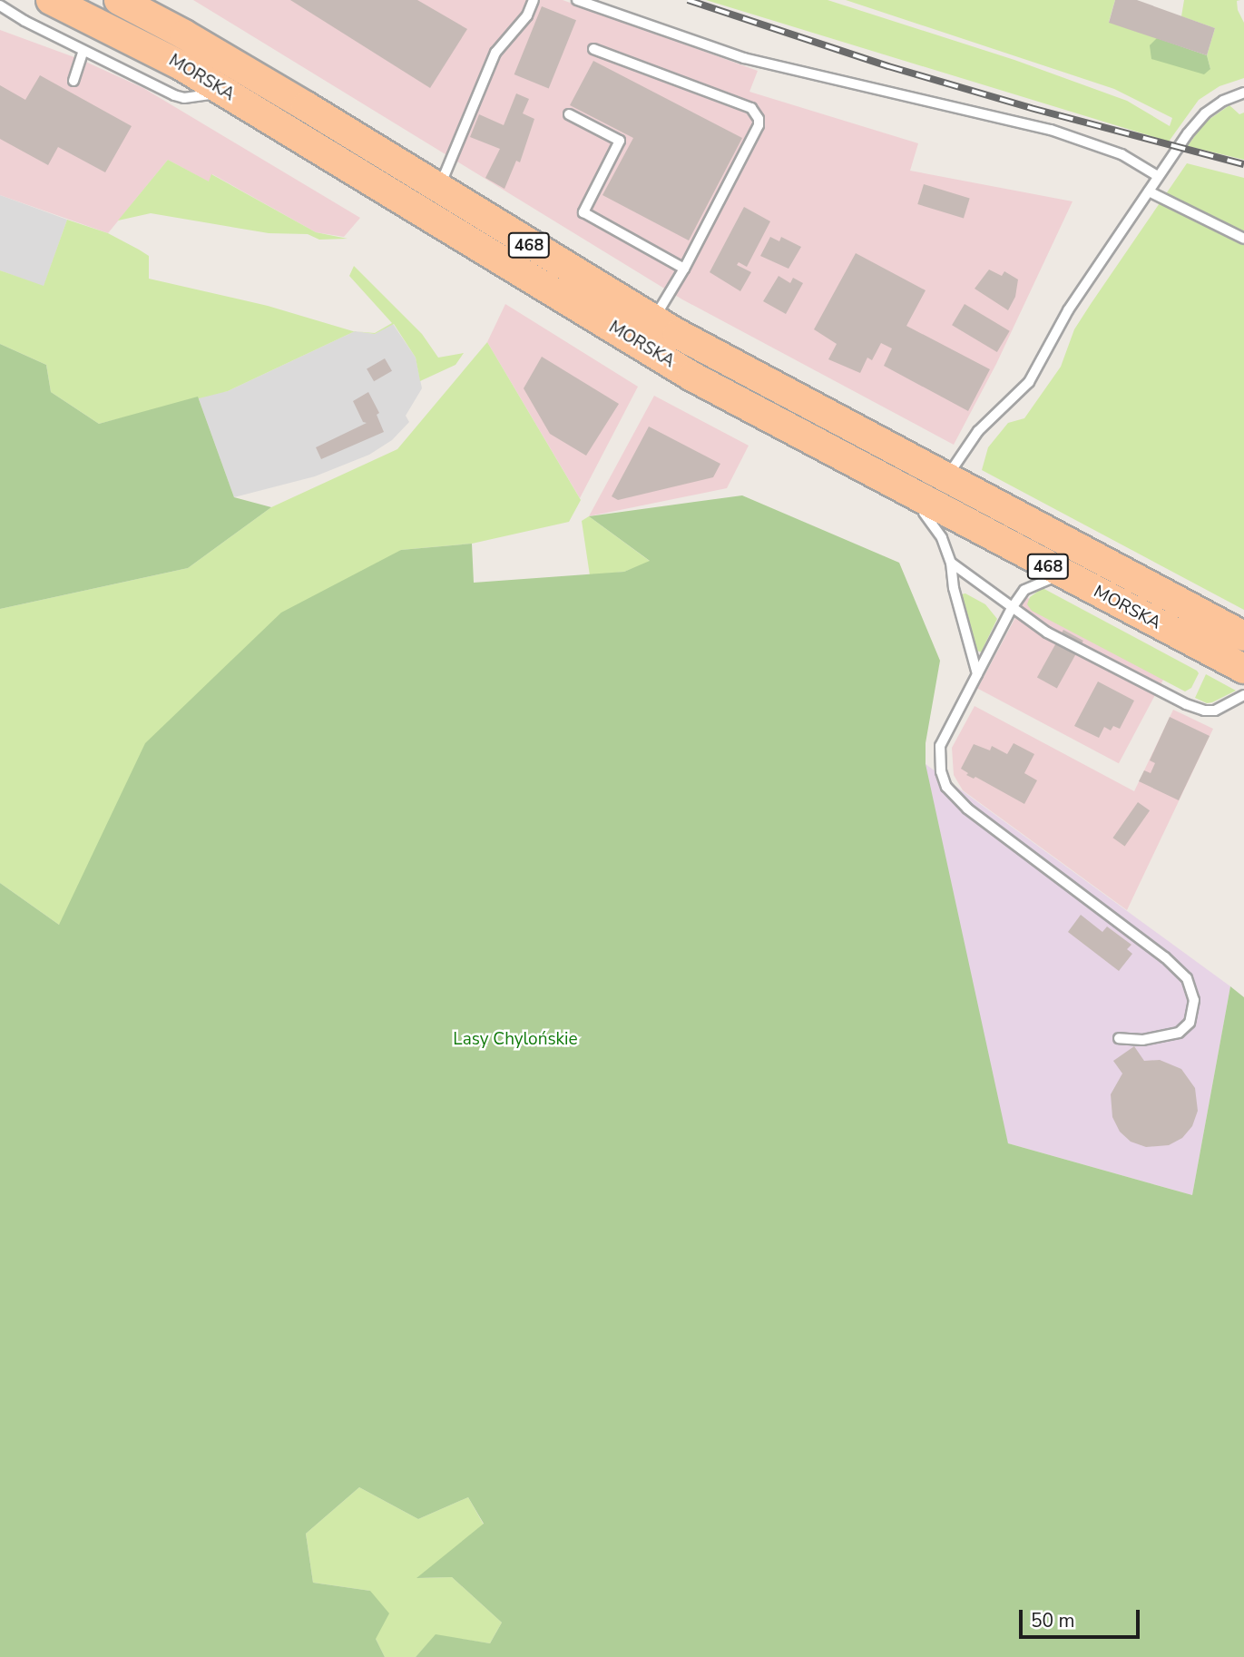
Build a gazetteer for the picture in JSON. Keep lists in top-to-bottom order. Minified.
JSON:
{"streets":{"main road":["MORSKA","468"]},"parks":["Lasy Chylońskie"],"scale_bar":"50 m"}
